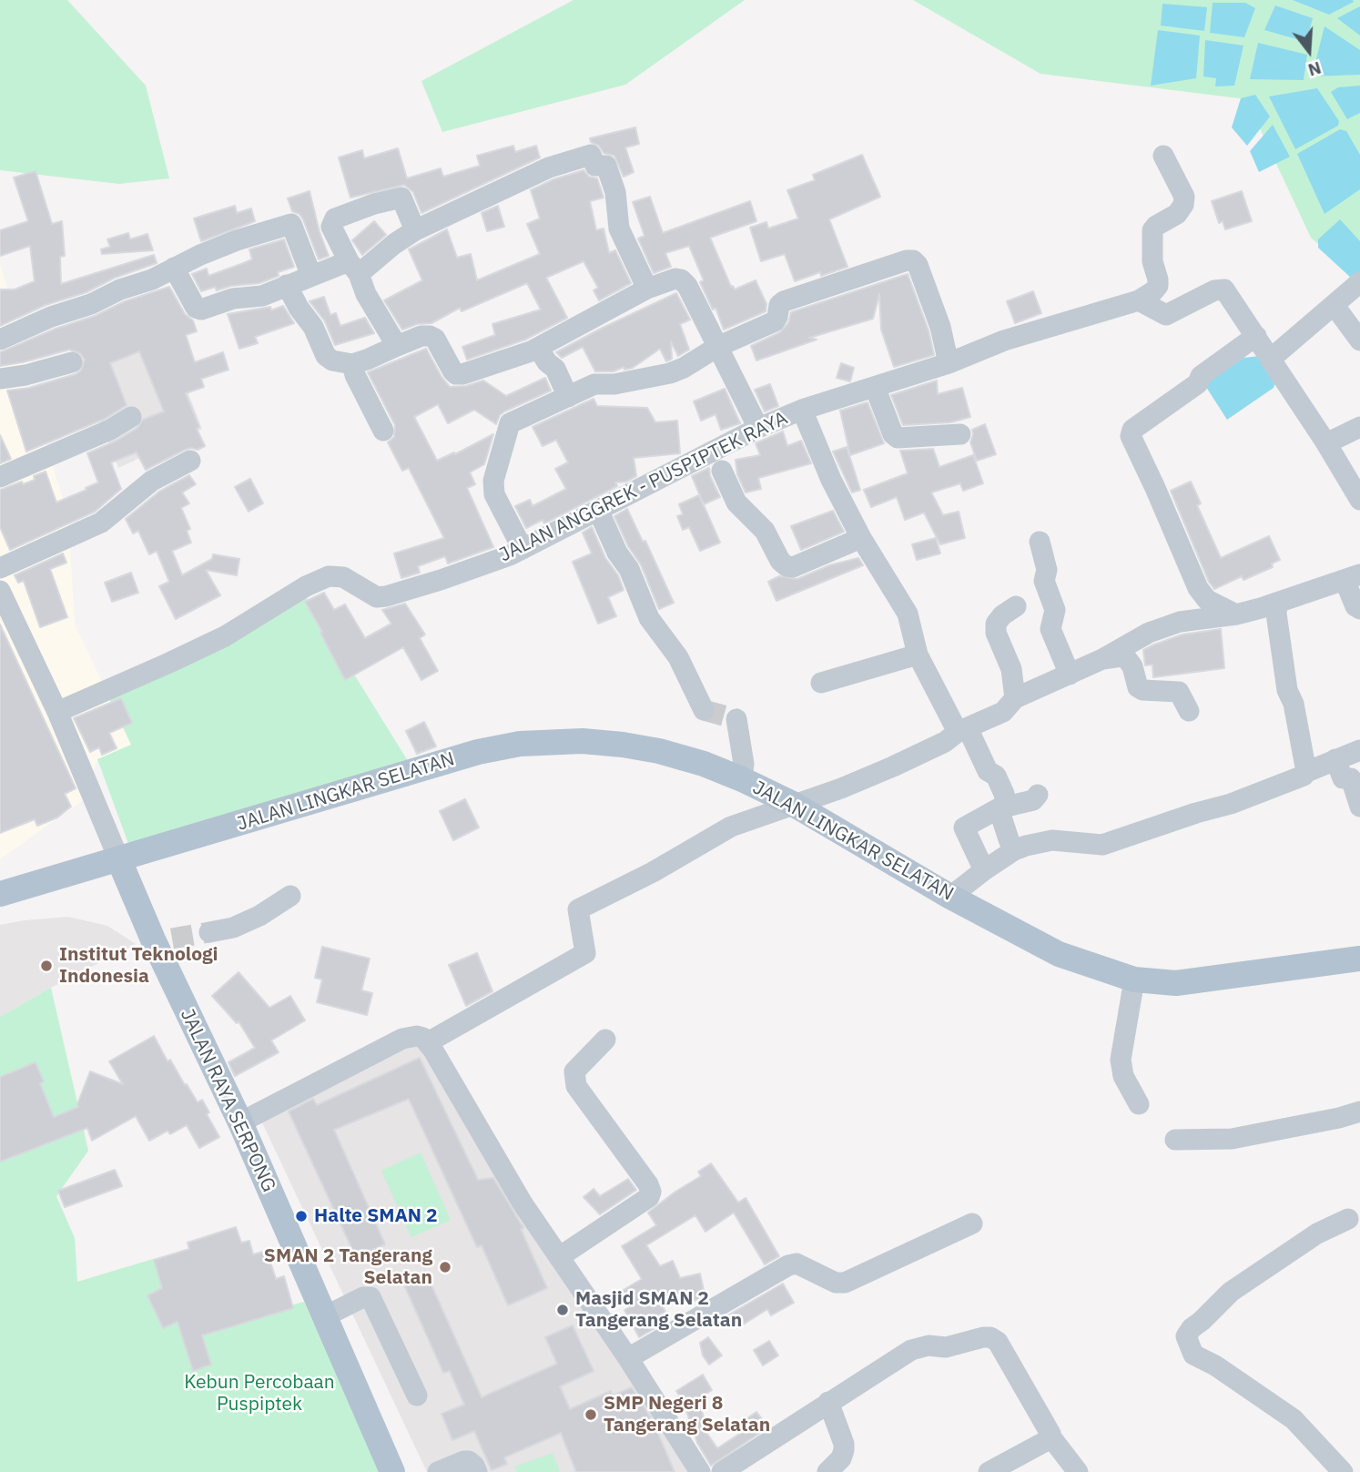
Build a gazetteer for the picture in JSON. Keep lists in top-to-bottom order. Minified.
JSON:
{"streets":{"main road":["JALAN LINGKAR SELATAN","JALAN RAYA SERPONG"],"street":["JALAN ANGGREK - PUSPIPTEK RAYA"]},"crossings":[["JALAN ANGGREK - PUSPIPTEK RAYA","JALAN RAYA SERPONG"],["JALAN LINGKAR SELATAN","JALAN RAYA SERPONG"]],"parks":["Kebun Percobaan Puspiptek"],"places":["Institut Teknologi Indonesia","Halte SMAN 2","SMAN 2 Tangerang Selatan","Masjid SMAN 2 Tangerang Selatan","SMP Negeri 8 Tangerang Selatan"],"north":"bottom"}
